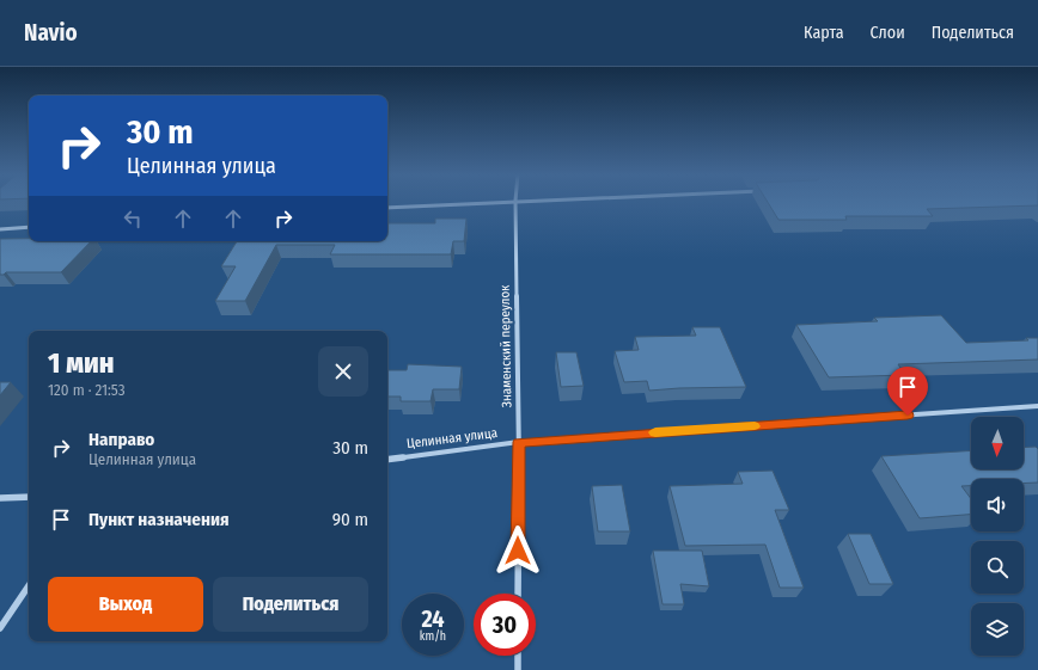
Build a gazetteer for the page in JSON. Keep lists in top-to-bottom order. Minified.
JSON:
{"streets":{"street":["Знаменский переулок","Целинная улица"]},"crossings":[["Знаменский переулок","Целинная улица"]],"north":"bottom","page":{"header":"Navio","nav":["Карта","Слои","Поделиться"],"turn":["30 m","Целинная улица"],"heading":["1 мин","120 m · 21:53"],"list":[{"name":"Направо","note":"Целинная улица","value":"30 m"},{"name":"Пункт назначения","value":"90 m"}],"buttons":["Выход","Поделиться"],"speed":"24 km/h","limit":"30"}}
